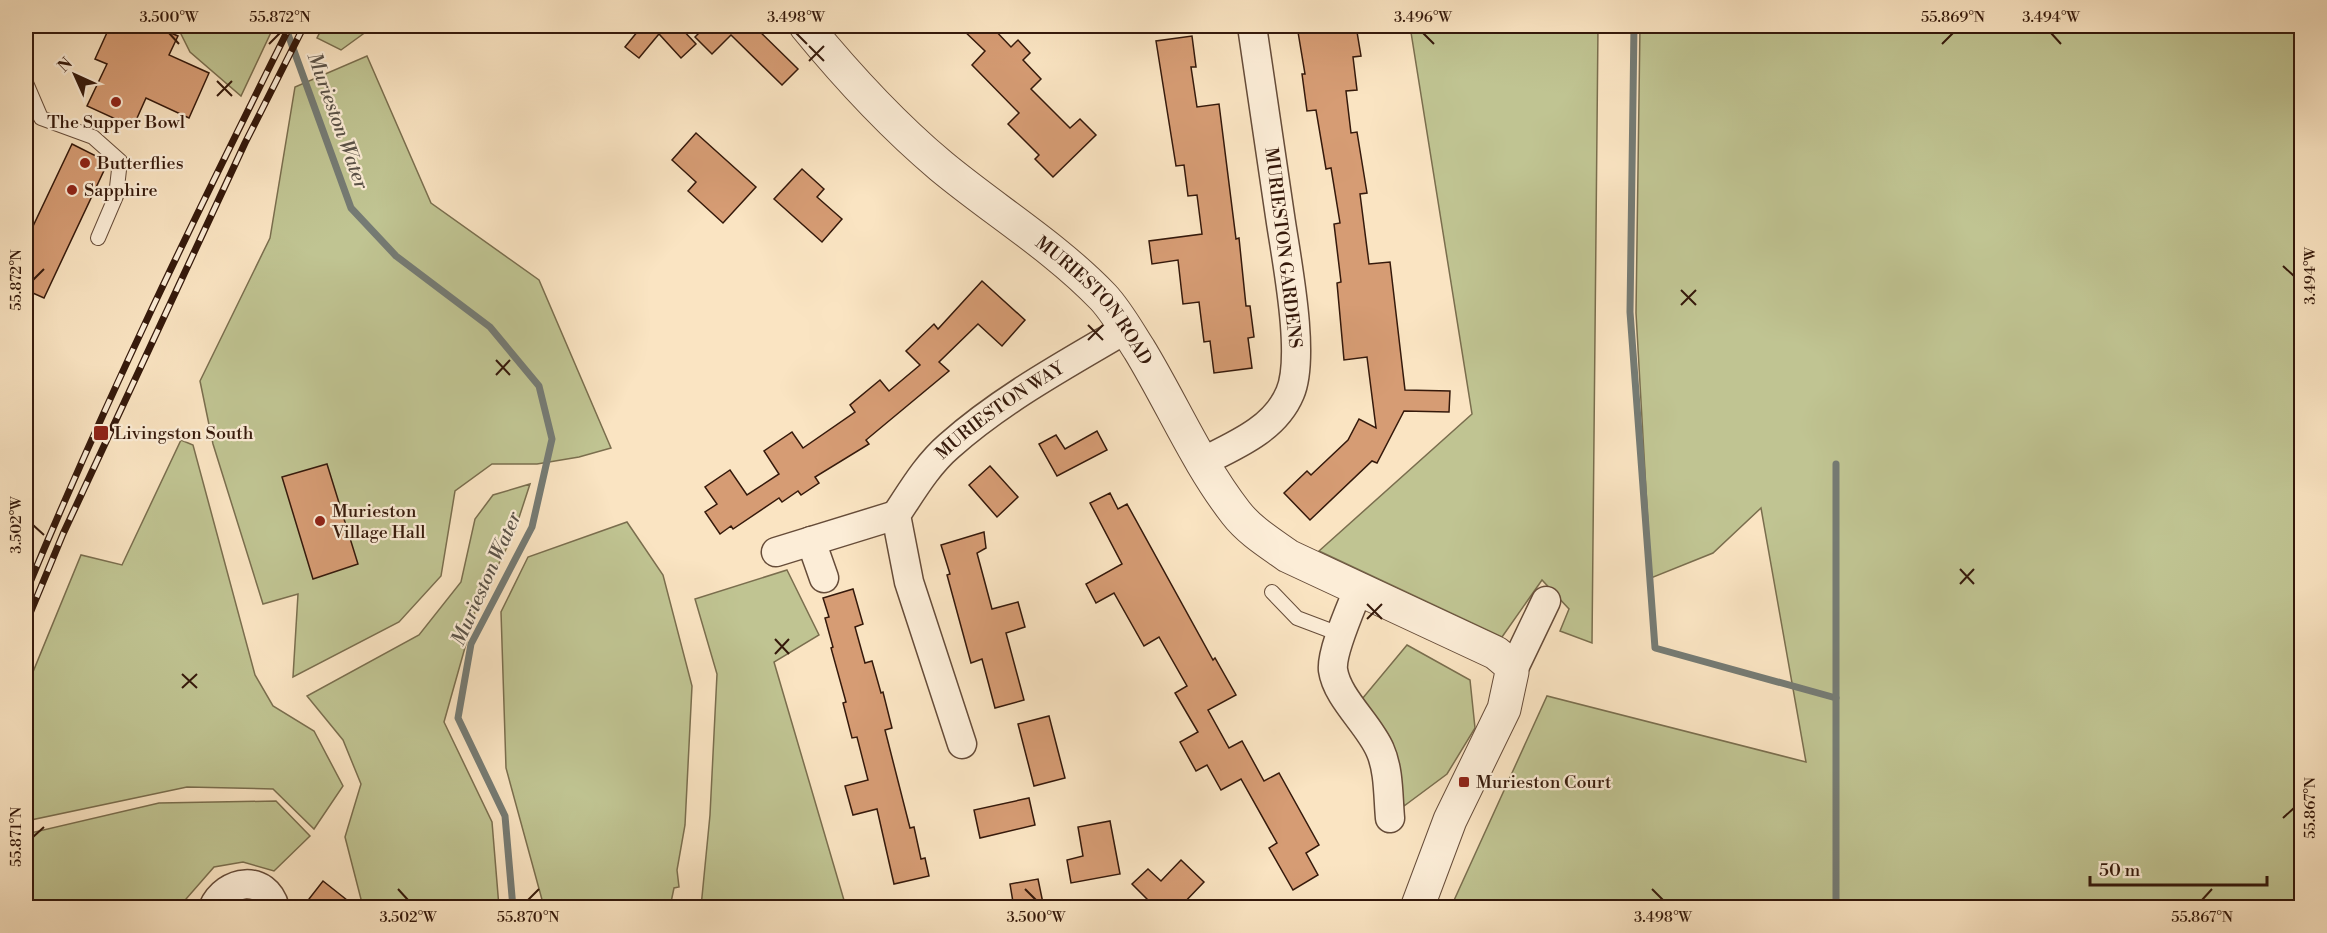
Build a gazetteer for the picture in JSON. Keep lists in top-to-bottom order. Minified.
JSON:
{"streets":{"street":["MURIESTON GARDENS","MURIESTON ROAD","MURIESTON WAY"]},"crossings":[["MURIESTON GARDENS","MURIESTON ROAD"],["MURIESTON ROAD","MURIESTON WAY"]],"water":["Murieston Water"],"places":{"other":["The Supper Bowl","Butterflies","Sapphire","Murieston Village Hall"],"transit":["Livingston South","Murieston Court"]},"scale_bar":"50 m","north":"top left","coordinates":["3.500°W","55.872°N","3.498°W","3.496°W","55.869°N","3.494°W","3.502°W","55.867°N","55.871°N","55.870°N"]}
